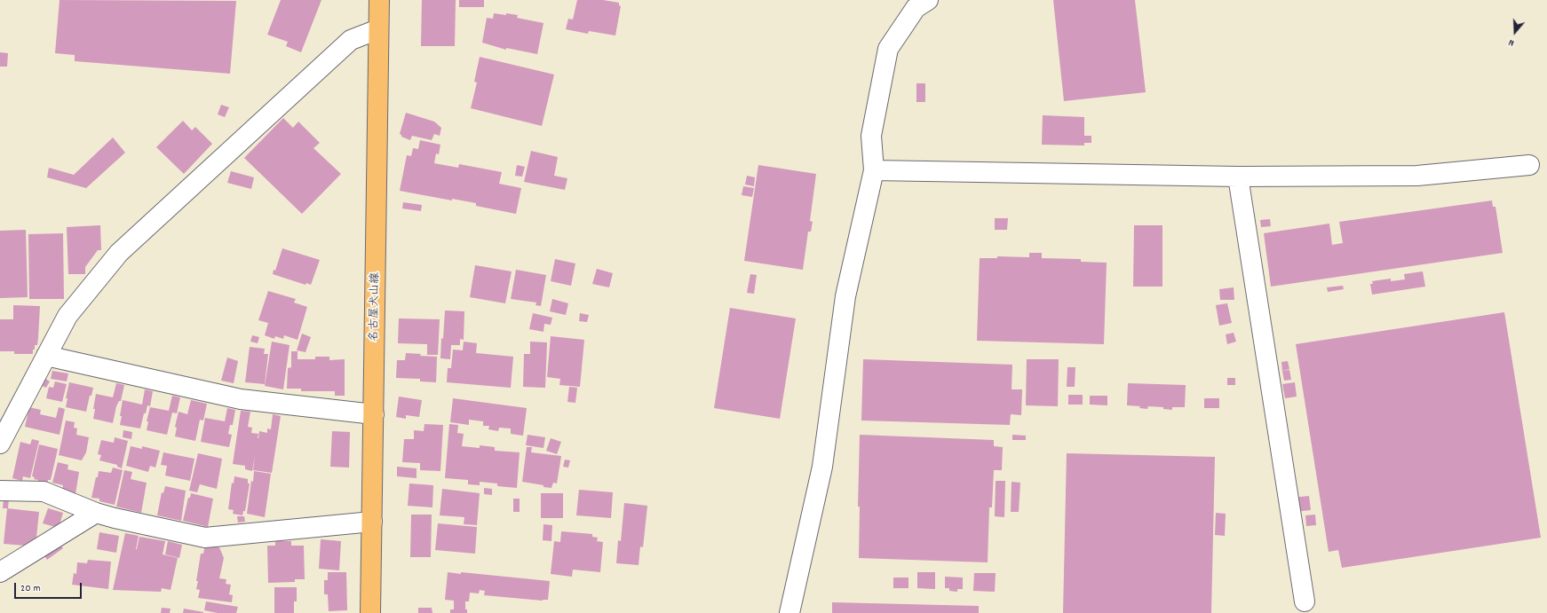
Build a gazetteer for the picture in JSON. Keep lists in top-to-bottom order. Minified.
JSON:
{"streets":{"main road":["名古屋犬山線"]},"scale_bar":"20 m","north":"bottom"}
